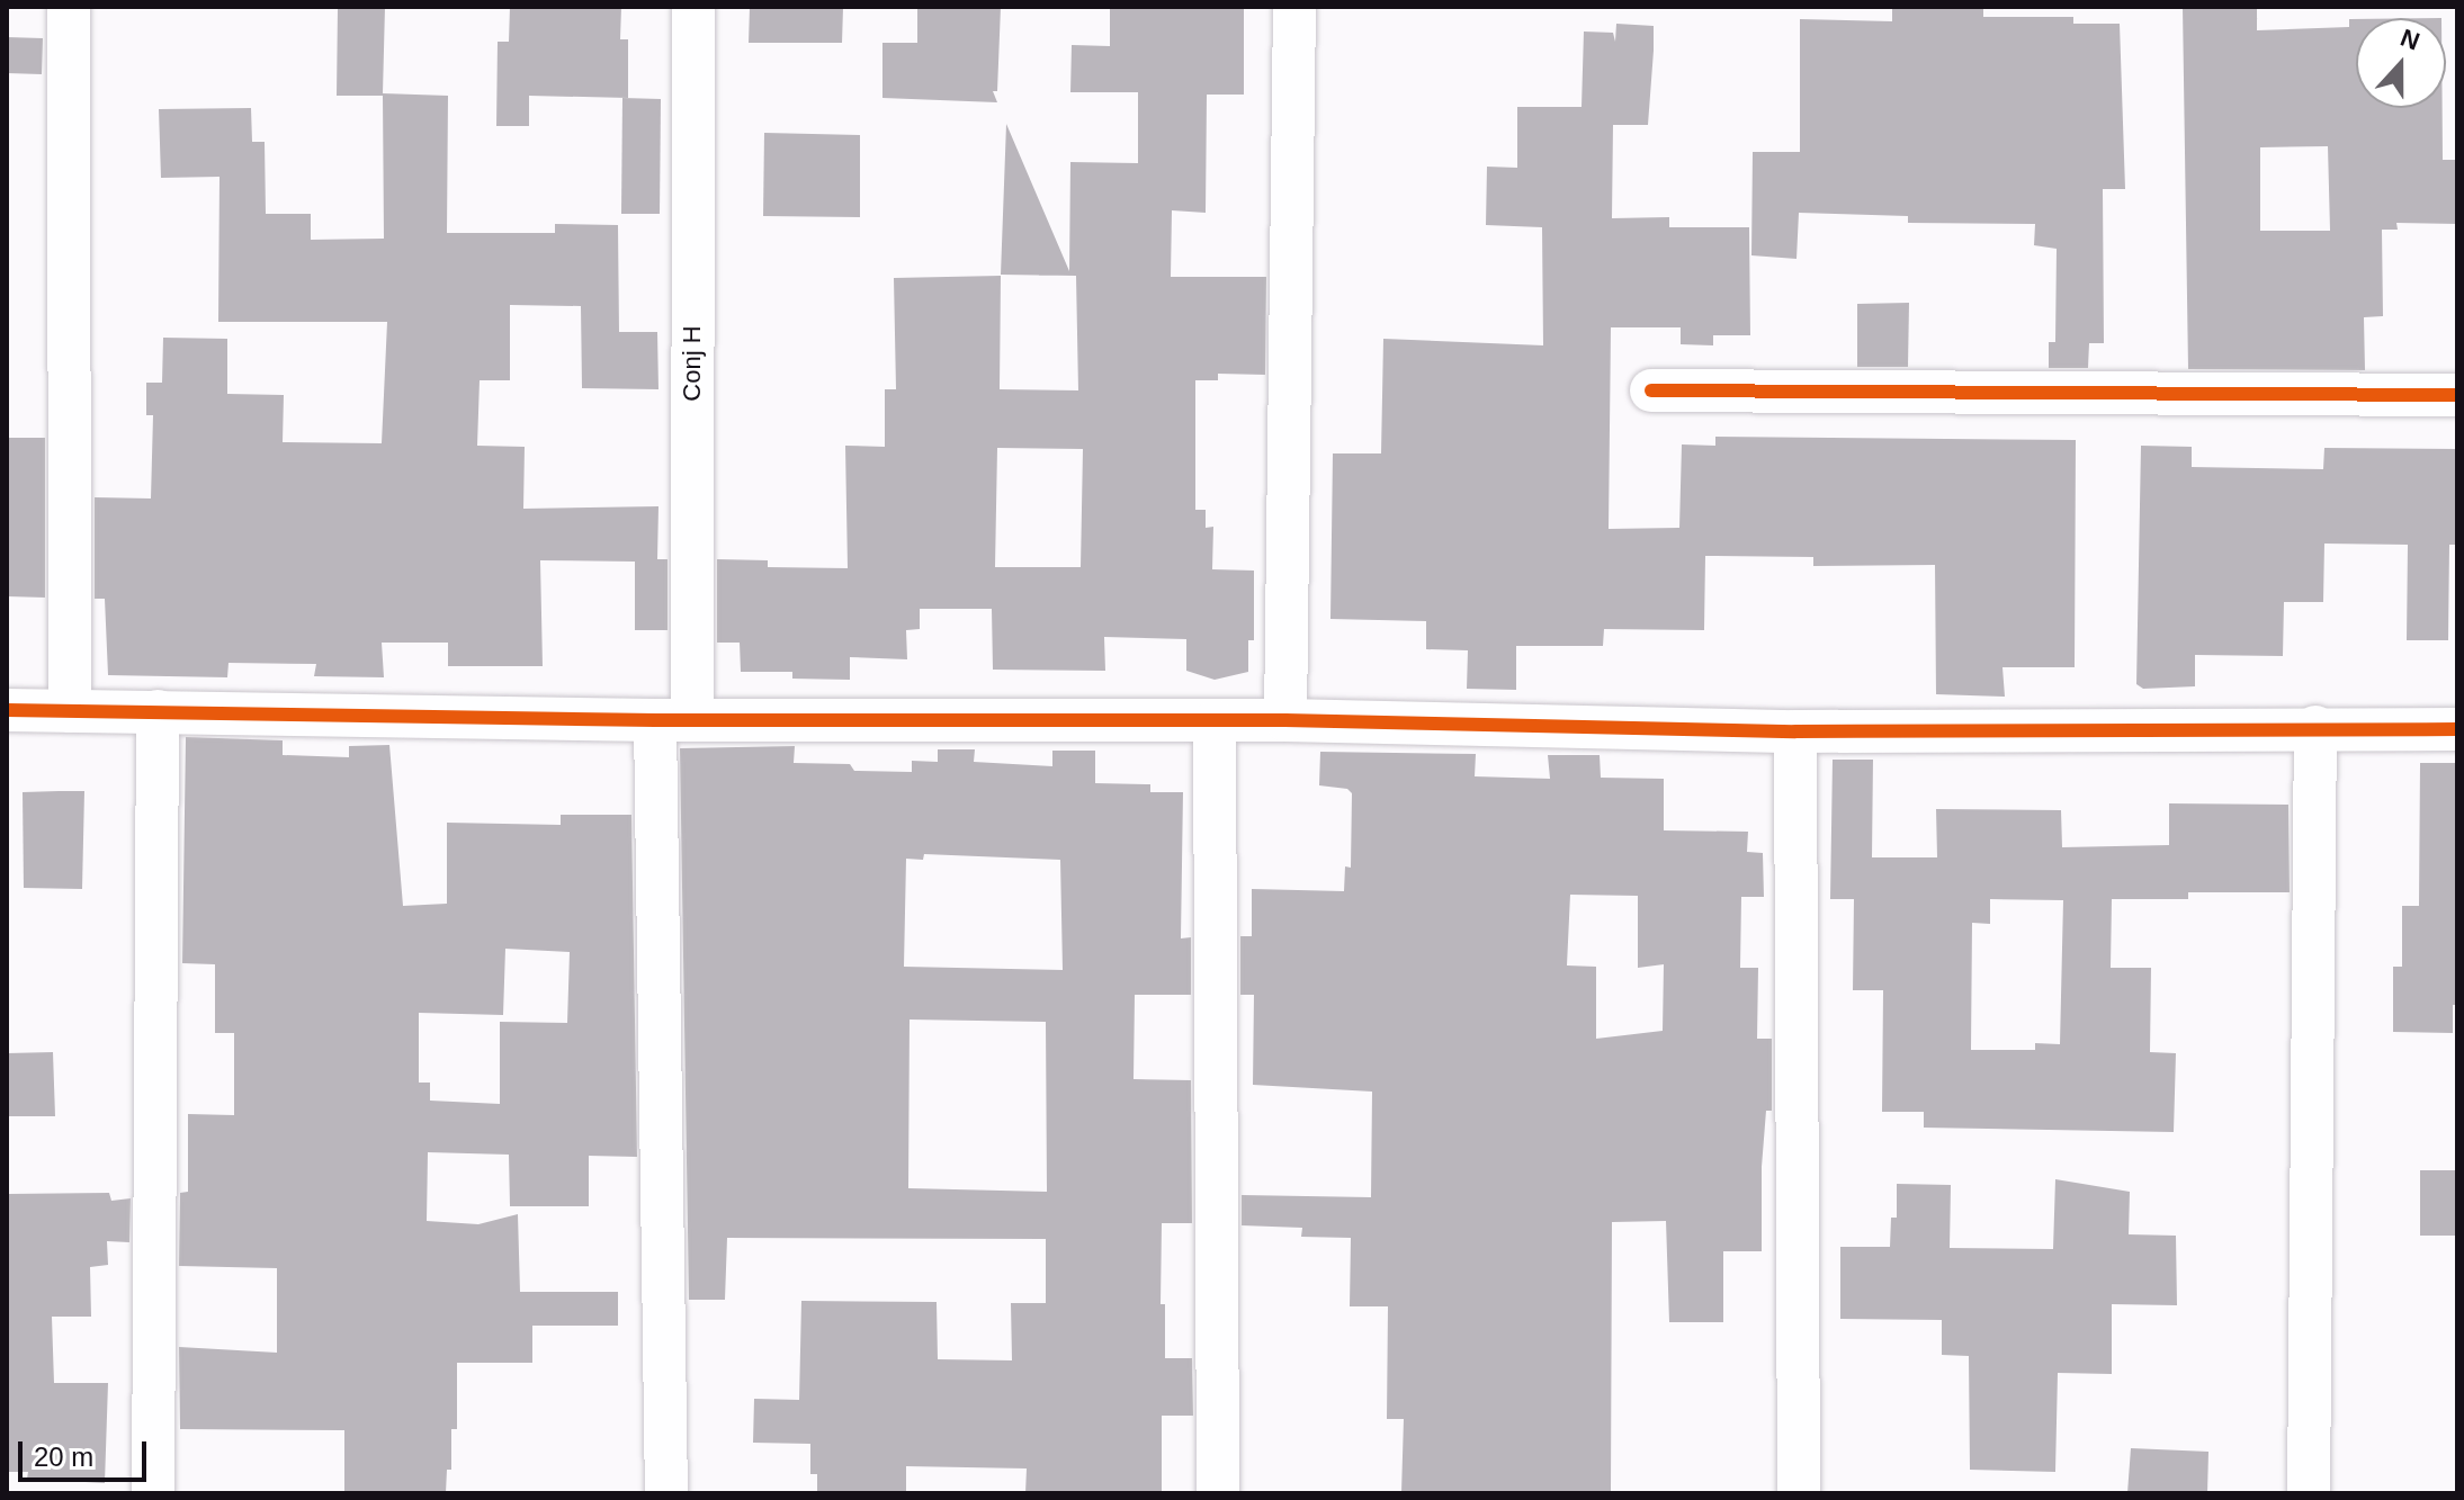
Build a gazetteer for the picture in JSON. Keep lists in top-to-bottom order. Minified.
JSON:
{"streets":{"street":["Conj H"]},"scale_bar":"20 m","north":"top"}
